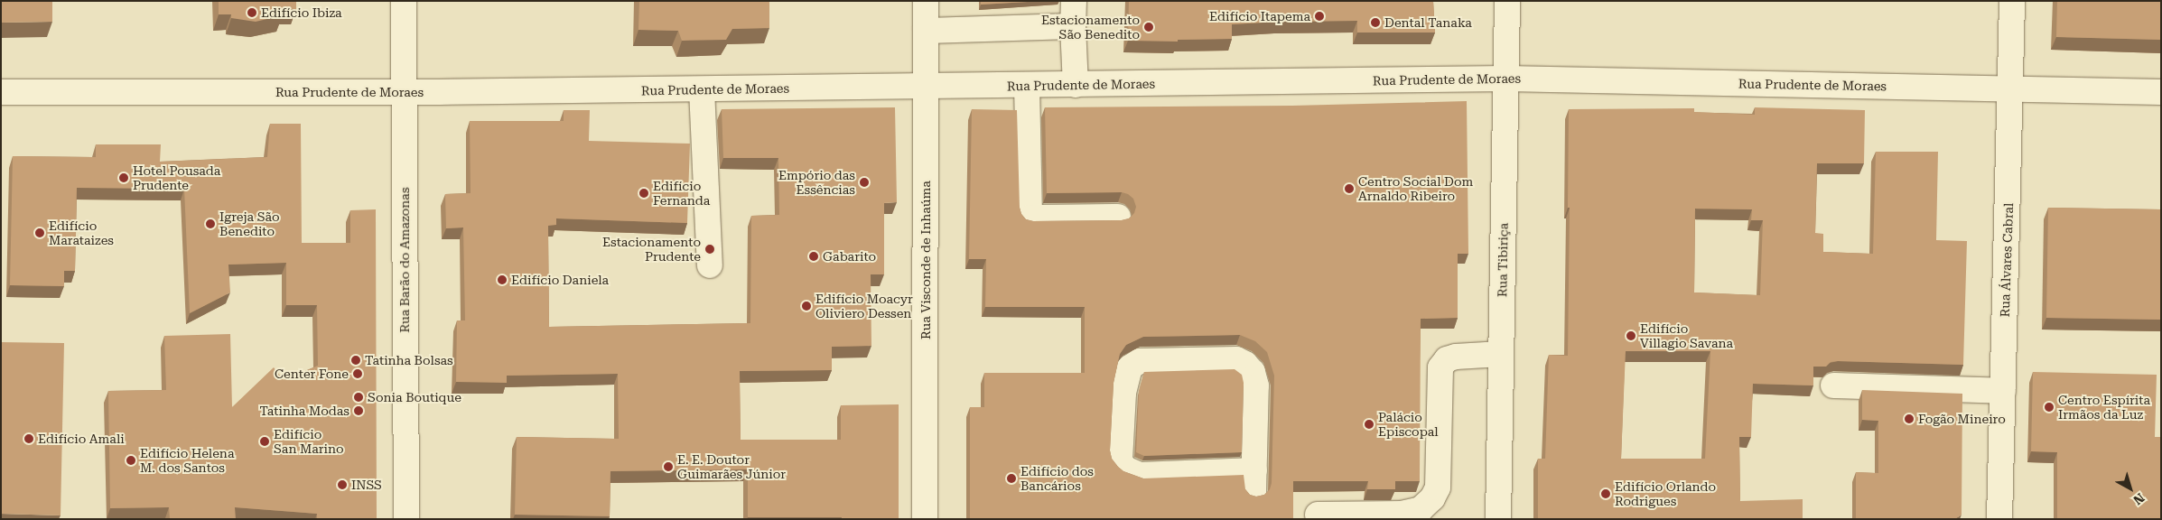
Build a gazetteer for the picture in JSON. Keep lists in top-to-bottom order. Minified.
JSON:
{"streets":{"street":["Rua Prudente de Moraes","Rua Barão do Amazonas","Rua Visconde de Inhaúma","Rua Tibiriça","Rua Álvares Cabral"]},"crossings":[["Rua Prudente de Moraes","Rua Barão do Amazonas"],["Rua Prudente de Moraes","Rua Visconde de Inhaúma"],["Rua Prudente de Moraes","Rua Tibiriça"],["Rua Prudente de Moraes","Rua Álvares Cabral"]],"places":["Edifício Ibiza","Edifício Itapema","Dental Tanaka","Estacionamento São Benedito","Hotel Pousada Prudente","Empório das Essências","Centro Social Dom Arnaldo Ribeiro","Edifício Fernanda","Igreja São Benedito","Edifício Marataizes","Estacionamento Prudente","Gabarito","Edifício Daniela","Edifício Moacyr Oliviero Dessen","Edifício Villagio Savana","Tatinha Bolsas","Center Fone","Sonia Boutique","Centro Espírita Irmãos da Luz","Tatinha Modas","Fogão Mineiro","Palácio Episcopal","Edifício Amali","Edifício San Marino","Edifício Helena M. dos Santos","E. E. Doutor Guimarães Júnior","Edifício dos Bancários","INSS","Edifício Orlando Rodrigues"],"north":"bottom right"}
